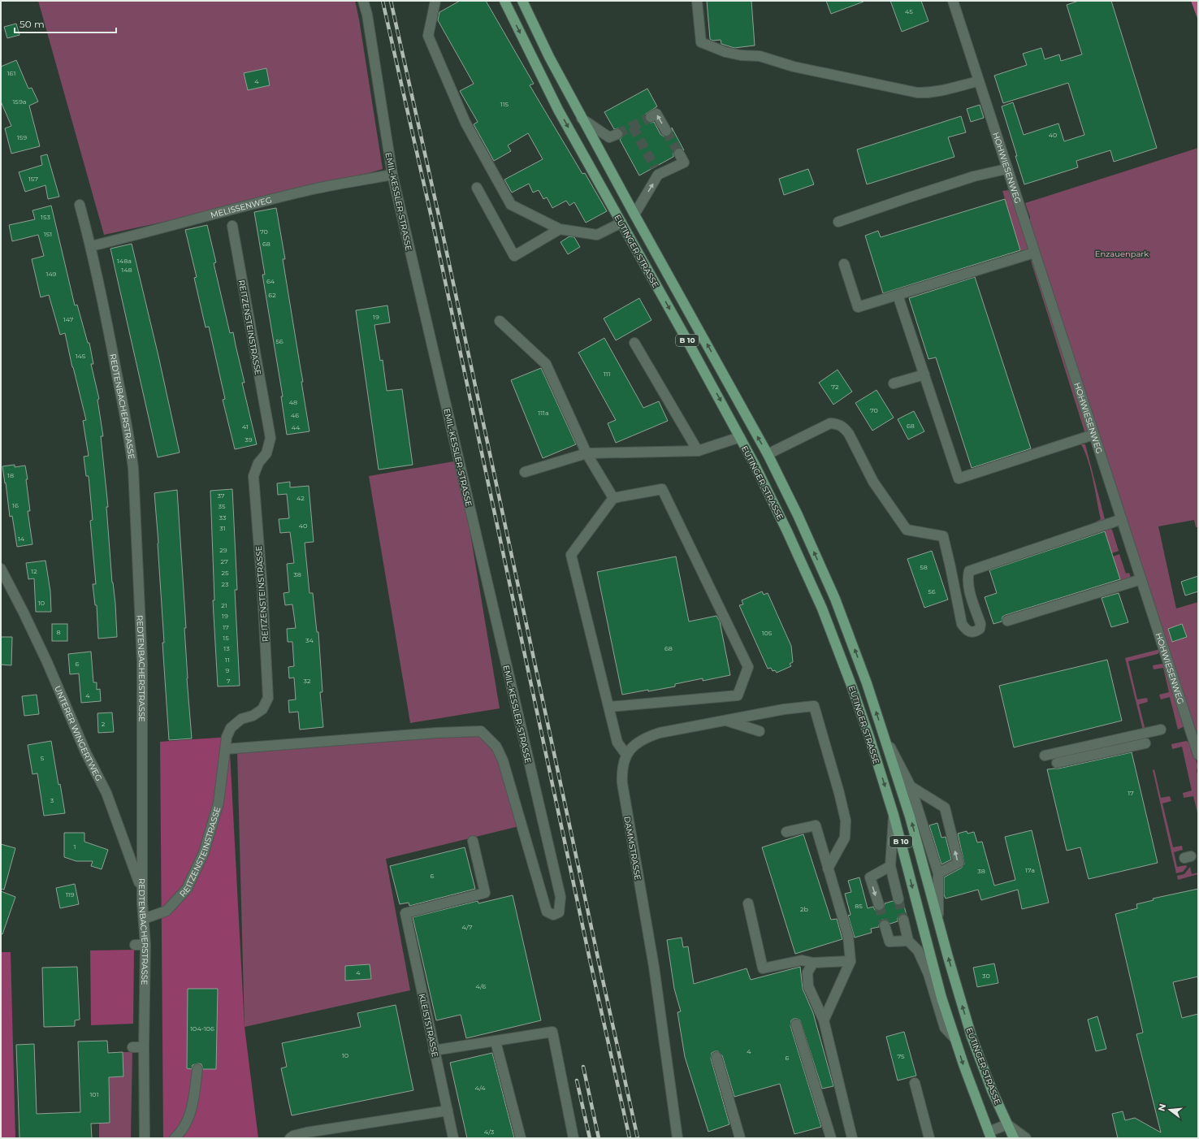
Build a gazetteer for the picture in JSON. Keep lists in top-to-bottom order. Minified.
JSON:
{"streets":{"main road":["EUTINGER STRASSE","B 10"],"street":["HOHWIESENWEG","EMIL-KESSLER-STRASSE","MELISSENWEG","REITZENSTEINSTRASSE","REDTENBACHERSTRASSE","UNTERER WINGERTWEG","DAMMSTRASSE","KLEISTSTRASSE"]},"crossings":[["EMIL-KESSLER-STRASSE","MELISSENWEG"],["EMIL-KESSLER-STRASSE","REITZENSTEINSTRASSE"],["MELISSENWEG","REDTENBACHERSTRASSE"],["REITZENSTEINSTRASSE","REDTENBACHERSTRASSE"],["REDTENBACHERSTRASSE","UNTERER WINGERTWEG"]],"parks":["Enzauenpark"],"house_numbers":["45","161","4","159a","115","40","159","157","153","70","151","68","148a","148","149","64","62","19","147","56","145","111","72","48","70","111a","46","68","41","44","39","18","37","42","16","35","33","40","31","14","29","27","58","12","25","38","23","56","10","21","19","17","8","105","15","34","13","68","11","6","9","7","32","4","2","5","17","3","1","17a","38","6","119","85","2b","4/7","4","30","4/6","104-106","4","10","75","6","4/4","101","4/3"],"scale_bar":"50 m","north":"left"}
